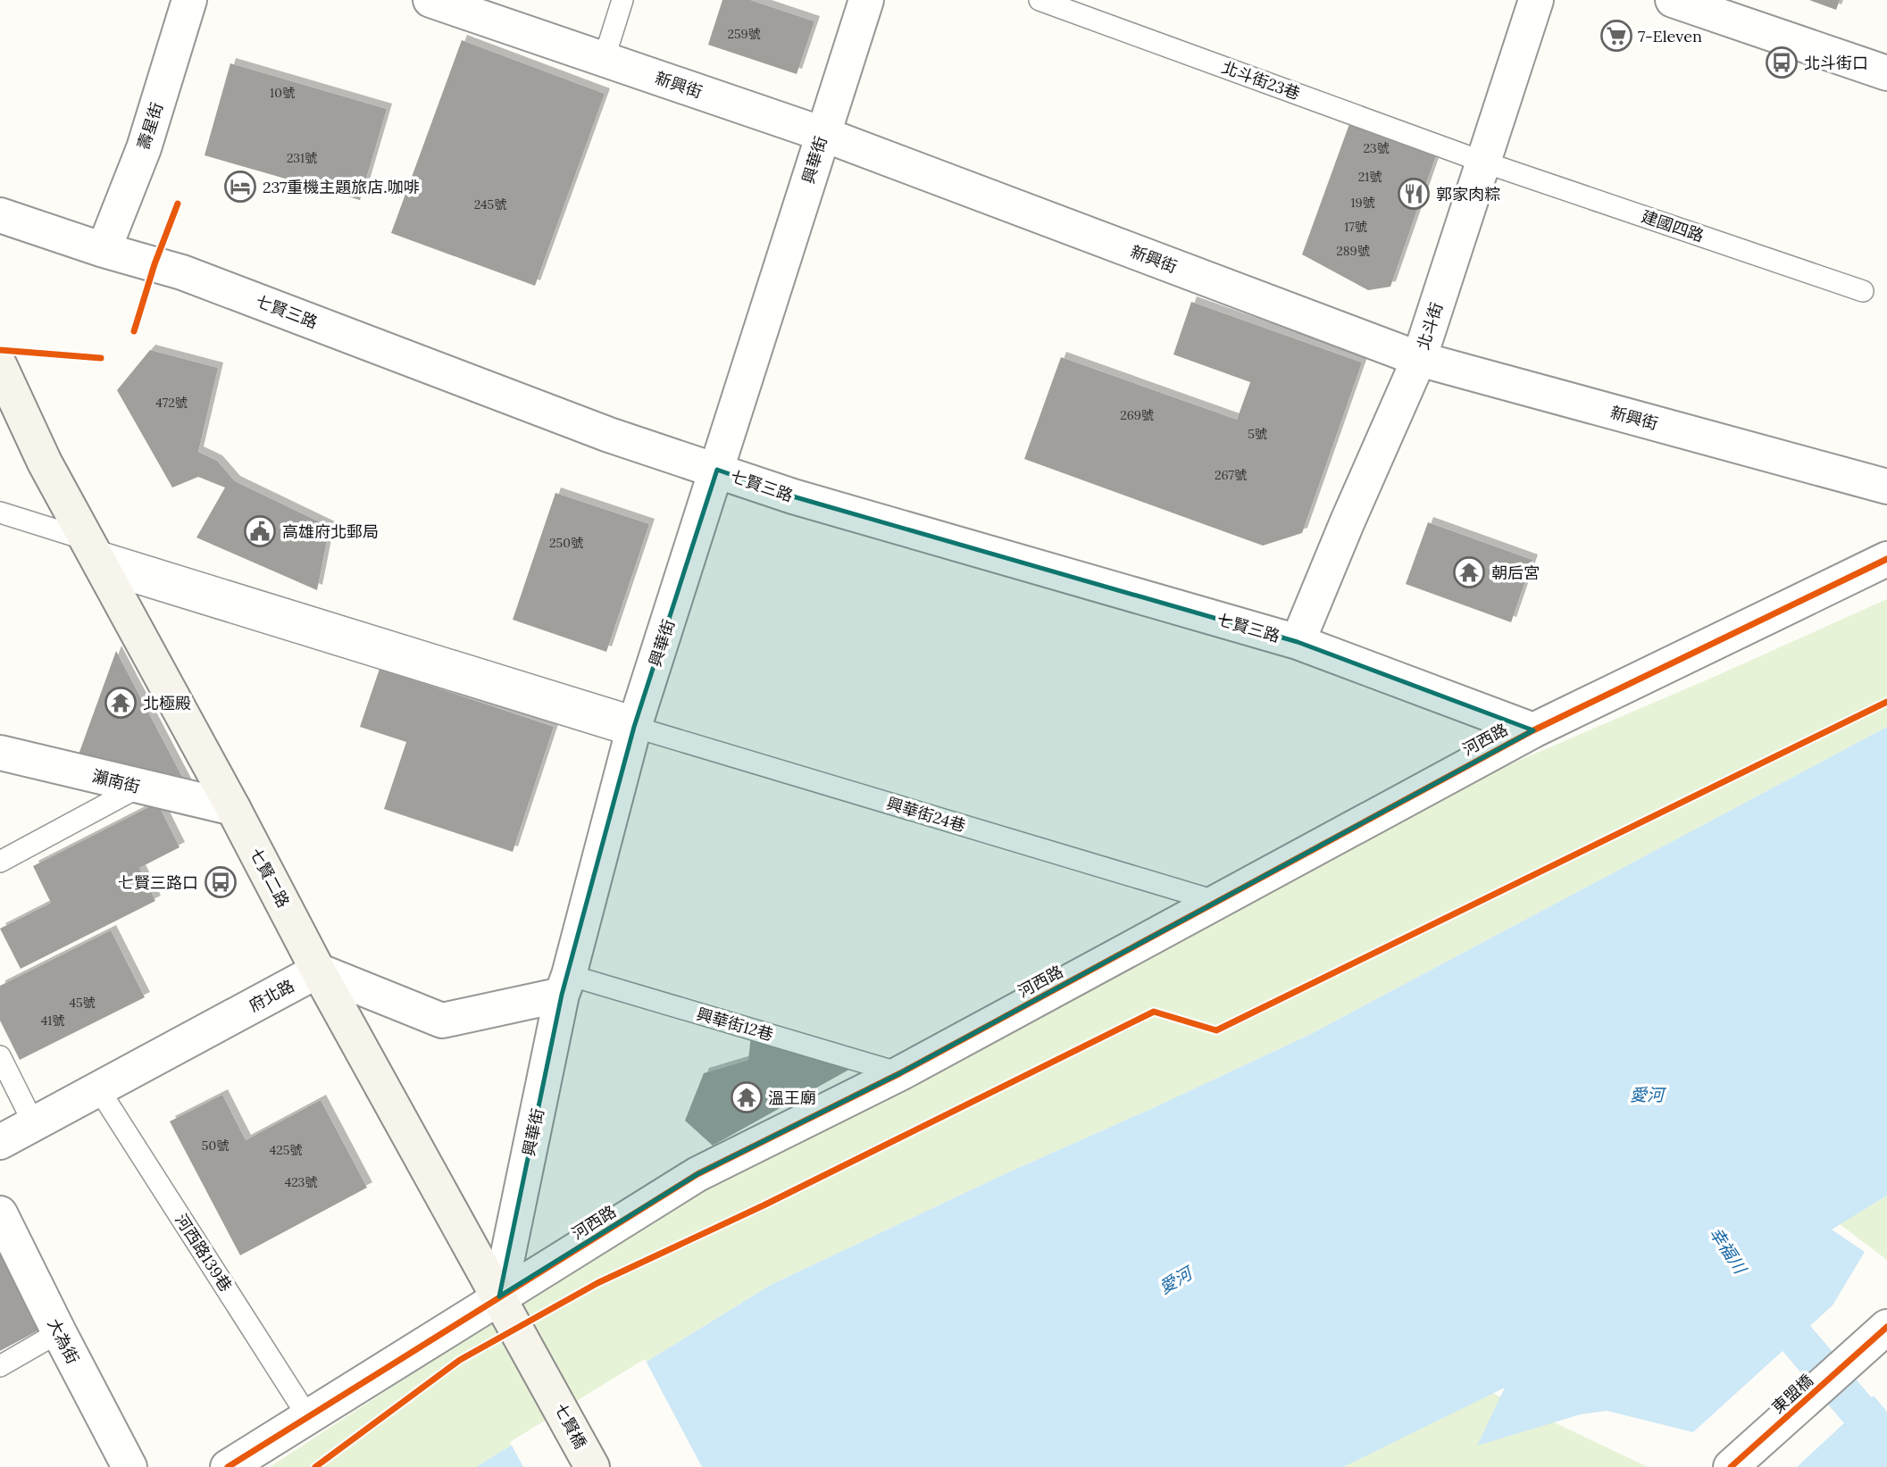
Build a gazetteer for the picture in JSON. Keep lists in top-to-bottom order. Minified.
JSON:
{"streets":{"street":["新興街","壽星街","興華街","七賢三路","北斗街","河西路","瀨南街","七賢二路","府北路","大為街","東盟橋","七賢橋"],"lane":["北斗街23巷","建國四路","興華街24巷","興華街12巷","河西路139巷"]},"crossings":[["北斗街23巷","建國四路"],["北斗街23巷","北斗街"],["新興街","興華街"],["新興街","北斗街"],["壽星街","七賢三路"],["興華街","七賢三路"],["興華街","河西路"],["興華街","興華街24巷"],["興華街","七賢二路"],["興華街","興華街12巷"],["建國四路","北斗街"],["七賢三路","北斗街"],["七賢三路","河西路"],["河西路","興華街24巷"],["河西路","七賢二路"],["河西路","興華街12巷"],["河西路","河西路139巷"],["瀨南街","七賢二路"],["七賢二路","府北路"],["七賢二路","七賢橋"],["府北路","河西路139巷"]],"water":["愛河","幸福川"],"places":{"supermarket":["7-Eleven"],"bus stop":["北斗街口","七賢三路口"],"hotel":["237重機主題旅店.咖啡"],"restaurant":["郭家肉粽"],"public building":["高雄府北郵局"],"temple":["朝后宮","北極殿","溫王廟"]},"house_numbers":["259號","10號","23號","231號","21號","19號","245號","17號","289號","472號","269號","5號","267號","250號","45號","41號","50號","425號","423號"]}
